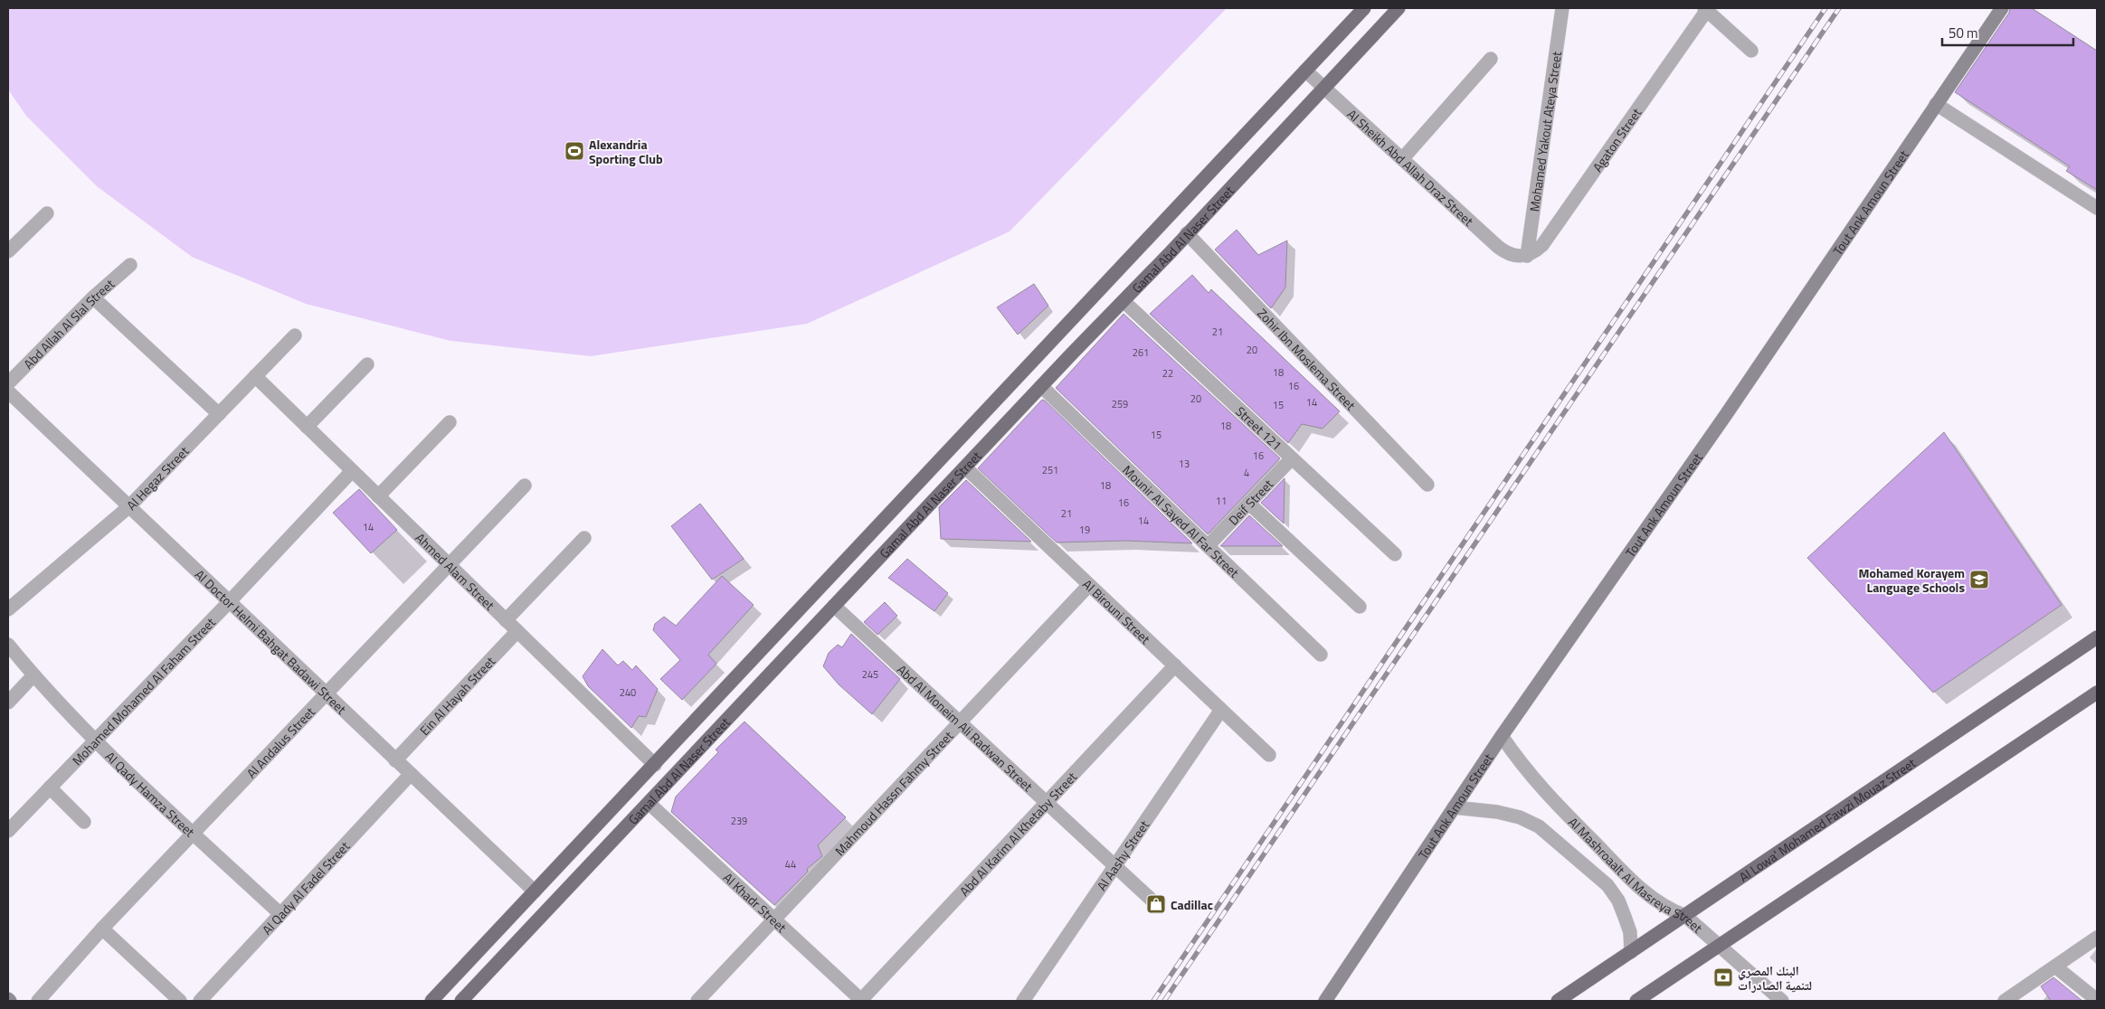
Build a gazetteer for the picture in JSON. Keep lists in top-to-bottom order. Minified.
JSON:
{"streets":{"main road":["Gamal Abd Al Naser Street","Al Lowa' Mohamed Fawzi Mouaz Street"],"street":["Mohamed Yakout Ateya Street","Agaton Street","Al Sheikh Abd Allah Draz Street","Tout Ank Amoun Street","Abd Allah Al Slal Street","Zohir Ibn Moslema Street","Street 121","Al Hegaz Street","Deif Street","Mounir Al Sayed Al Far Street","Ahmed Alam Street","Al Birouni Street","Al Doctor Helmi Bahgat Badawi Street","Mohamed Mohamed Al Faham Street","Ein Al Hayah Street","Abd Al Moneim Ali Radwan Street","Al Andalus Street","Al Qady Hamza Street","Mahmoud Hassn Fahmy Street","Abd Al Karim Al Khetaby Street","Al Aashy Street","Al Mashroaalt Al Masreya Street","Al Qady Al Fadel Street","Al Khadr Street"]},"crossings":[["Mohamed Yakout Ateya Street","Agaton Street"],["Mohamed Yakout Ateya Street","Al Sheikh Abd Allah Draz Street"],["Agaton Street","Al Sheikh Abd Allah Draz Street"],["Al Sheikh Abd Allah Draz Street","Gamal Abd Al Naser Street"],["Tout Ank Amoun Street","Al Mashroaalt Al Masreya Street"],["Gamal Abd Al Naser Street","Zohir Ibn Moslema Street"],["Gamal Abd Al Naser Street","Street 121"],["Gamal Abd Al Naser Street","Mounir Al Sayed Al Far Street"],["Gamal Abd Al Naser Street","Ahmed Alam Street"],["Gamal Abd Al Naser Street","Al Birouni Street"],["Gamal Abd Al Naser Street","Al Doctor Helmi Bahgat Badawi Street"],["Gamal Abd Al Naser Street","Abd Al Moneim Ali Radwan Street"],["Gamal Abd Al Naser Street","Al Khadr Street"],["Street 121","Deif Street"],["Al Hegaz Street","Ahmed Alam Street"],["Al Hegaz Street","Al Doctor Helmi Bahgat Badawi Street"],["Deif Street","Mounir Al Sayed Al Far Street"],["Ahmed Alam Street","Mohamed Mohamed Al Faham Street"],["Ahmed Alam Street","Ein Al Hayah Street"],["Ahmed Alam Street","Al Andalus Street"],["Al Birouni Street","Mahmoud Hassn Fahmy Street"],["Al Birouni Street","Abd Al Karim Al Khetaby Street"],["Al Birouni Street","Al Aashy Street"],["Al Doctor Helmi Bahgat Badawi Street","Mohamed Mohamed Al Faham Street"],["Al Doctor Helmi Bahgat Badawi Street","Ein Al Hayah Street"],["Al Doctor Helmi Bahgat Badawi Street","Al Andalus Street"],["Al Doctor Helmi Bahgat Badawi Street","Al Qady Al Fadel Street"],["Mohamed Mohamed Al Faham Street","Al Qady Hamza Street"],["Abd Al Moneim Ali Radwan Street","Mahmoud Hassn Fahmy Street"],["Abd Al Moneim Ali Radwan Street","Abd Al Karim Al Khetaby Street"],["Abd Al Moneim Ali Radwan Street","Al Aashy Street"],["Al Andalus Street","Al Qady Hamza Street"],["Al Qady Hamza Street","Al Qady Al Fadel Street"],["Mahmoud Hassn Fahmy Street","Al Khadr Street"],["Al Lowa' Mohamed Fawzi Mouaz Street","Al Mashroaalt Al Masreya Street"],["Abd Al Karim Al Khetaby Street","Al Khadr Street"]],"places":{"sports":["Alexandria Sporting Club"],"school or university":["Mohamed Korayem Language Schools"],"shop":["Cadillac"],"bank":["البنك المصري لتنمية الصادرات"]},"house_numbers":["21","20","261","18","22","16","20","14","259","15","18","15","16","13","251","4","18","11","16","21","14","14","19","245","240","239","44"],"scale_bar":"50 m"}
